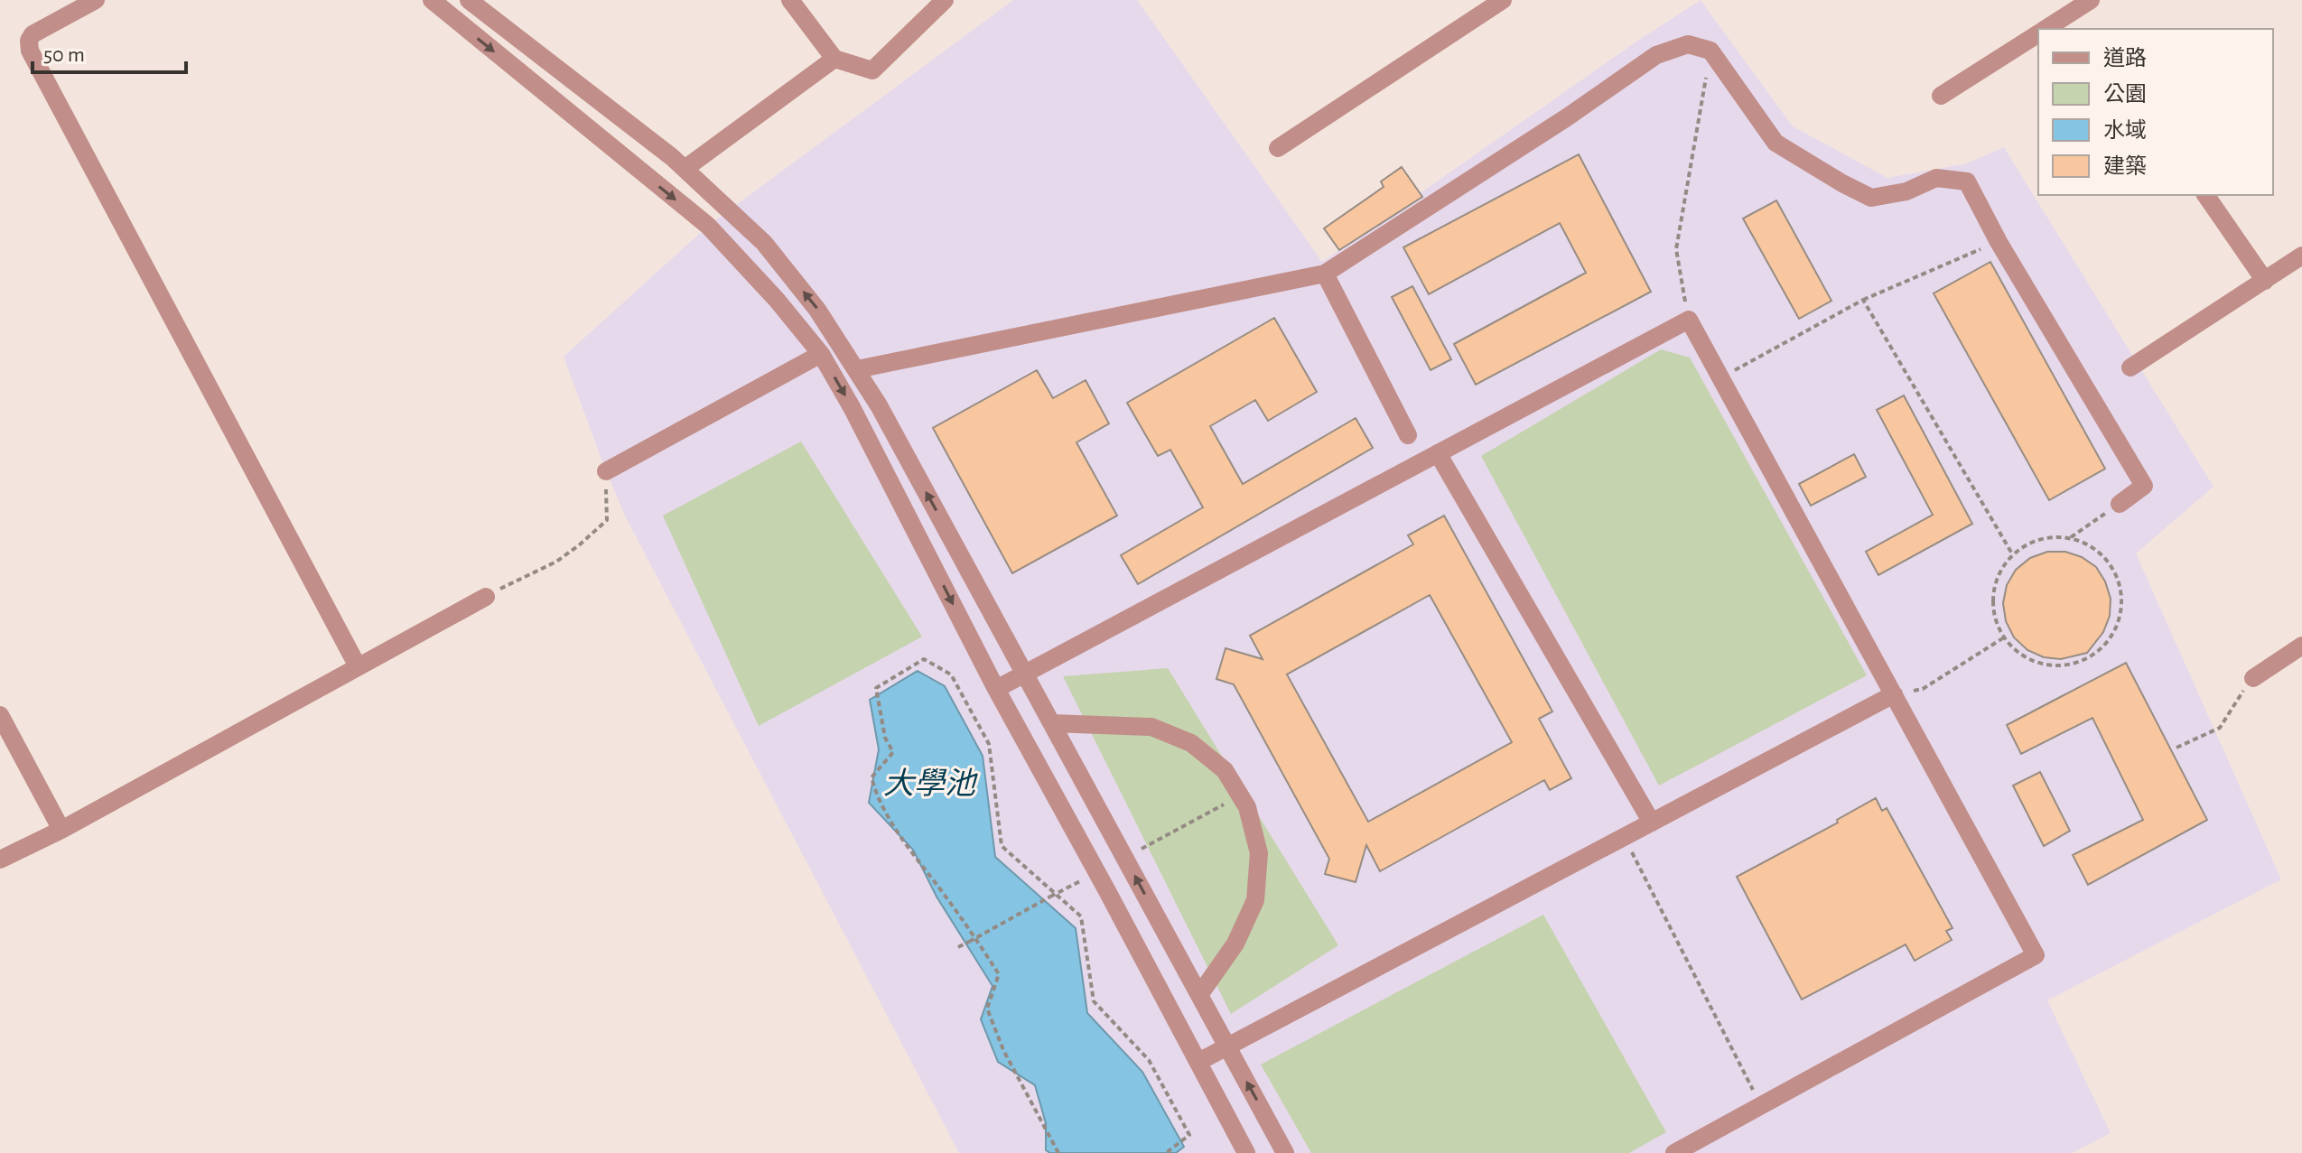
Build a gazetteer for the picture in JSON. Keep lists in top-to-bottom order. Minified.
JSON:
{"water":["大學池"],"legend":["道路","公園","水域","建築"],"scale_bar":"50 m"}
